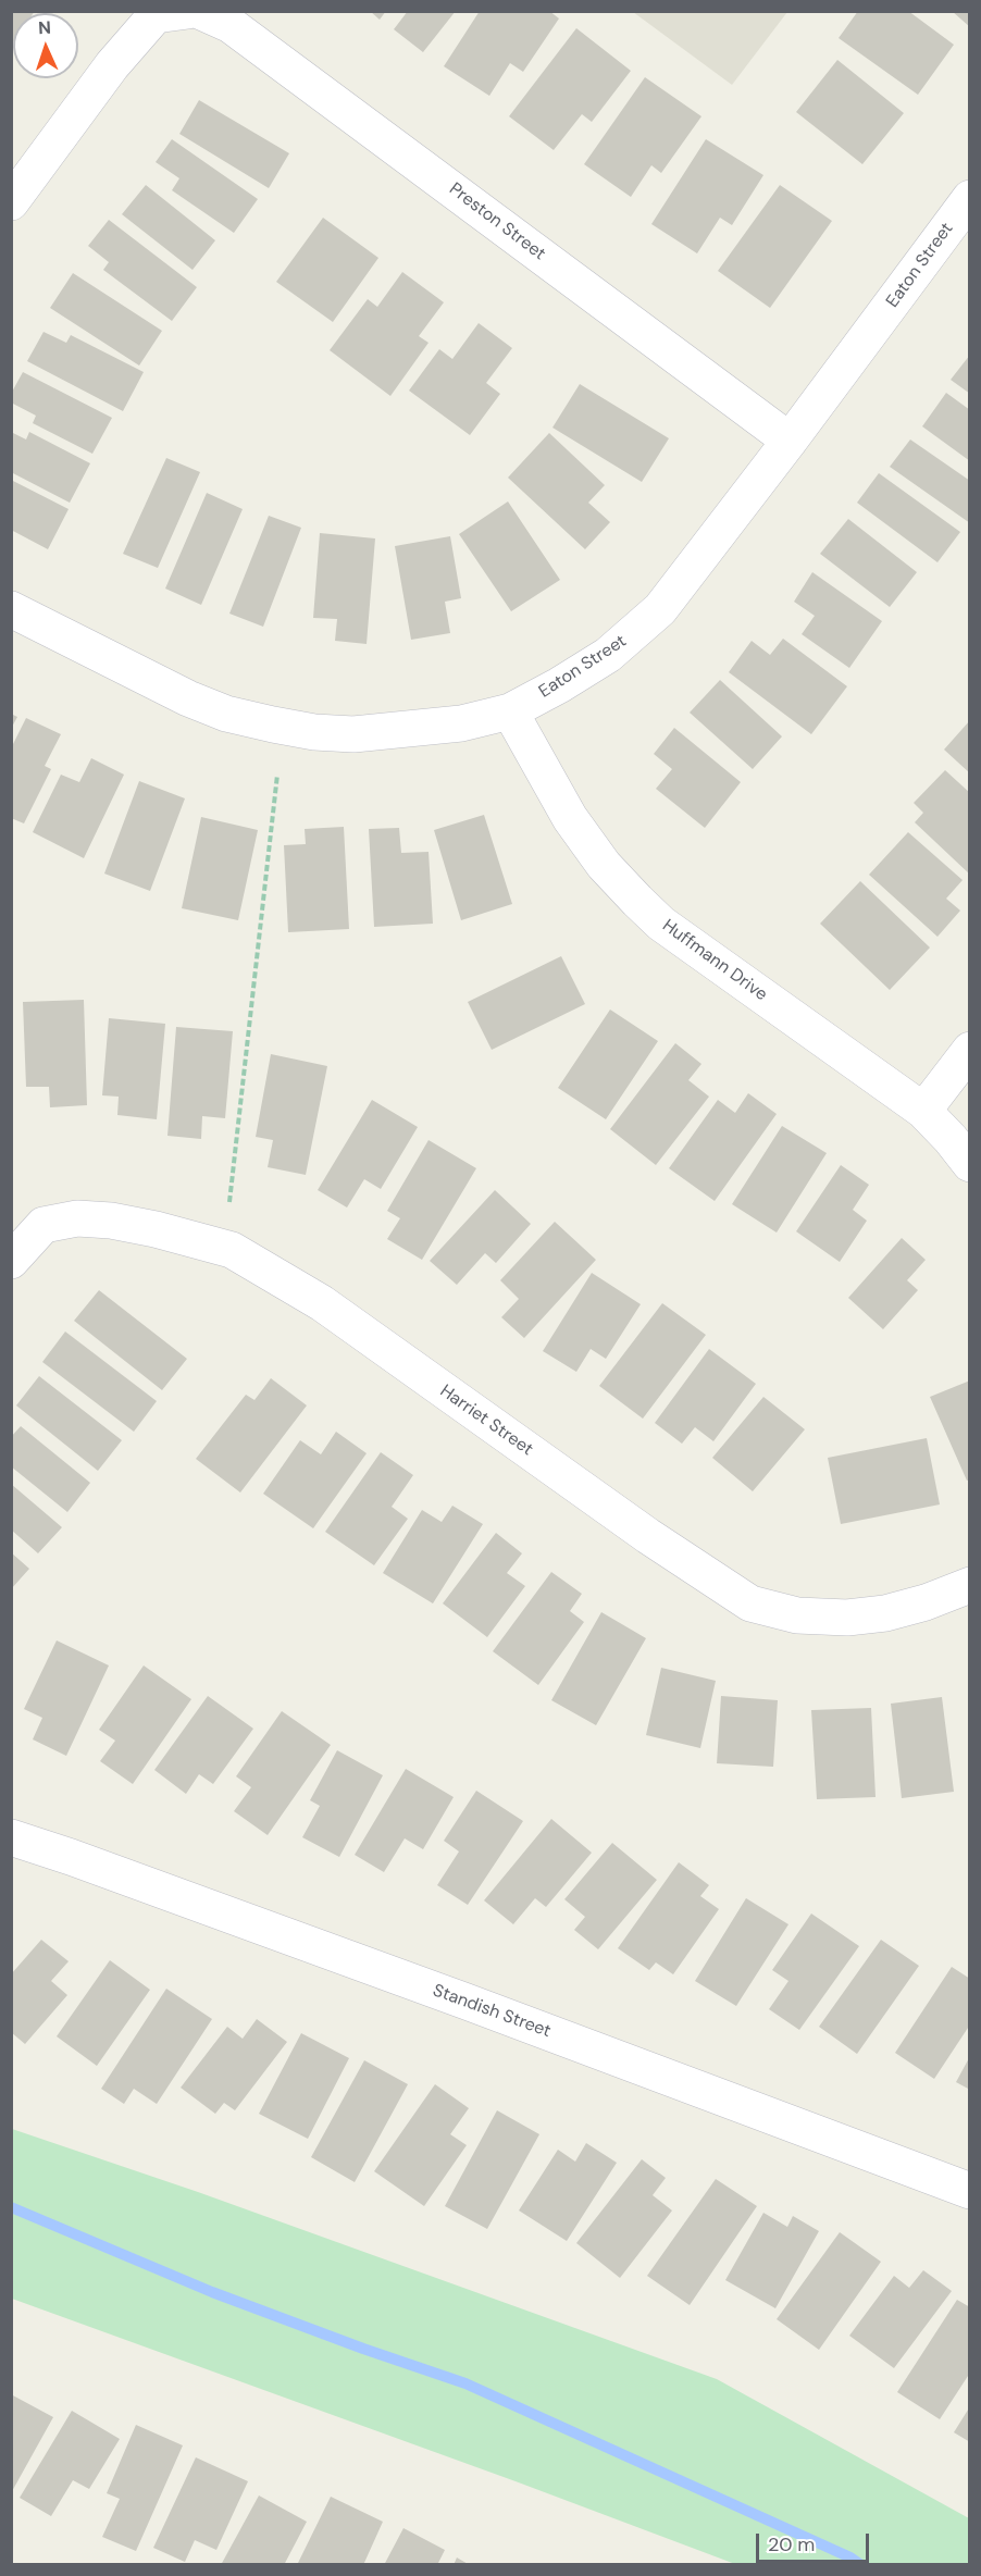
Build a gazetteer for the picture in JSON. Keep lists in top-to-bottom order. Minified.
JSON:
{"streets":{"street":["Preston Street","Eaton Street","Huffmann Drive","Harriet Street","Standish Street"]},"crossings":[["Preston Street","Eaton Street"],["Eaton Street","Huffmann Drive"]],"scale_bar":"20 m","north":"top"}
